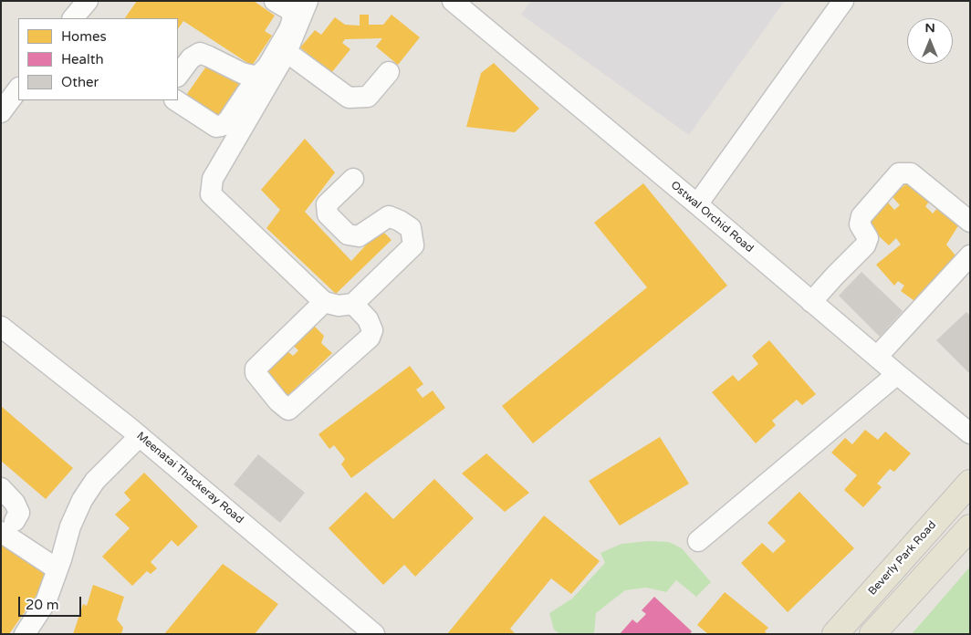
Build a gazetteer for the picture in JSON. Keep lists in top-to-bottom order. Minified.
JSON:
{"streets":{"main road":["Beverly Park Road"],"street":["Ostwal Orchid Road","Meenatai Thackeray Road"]},"legend":["Homes","Health","Other"],"scale_bar":"20 m","north":"top"}
